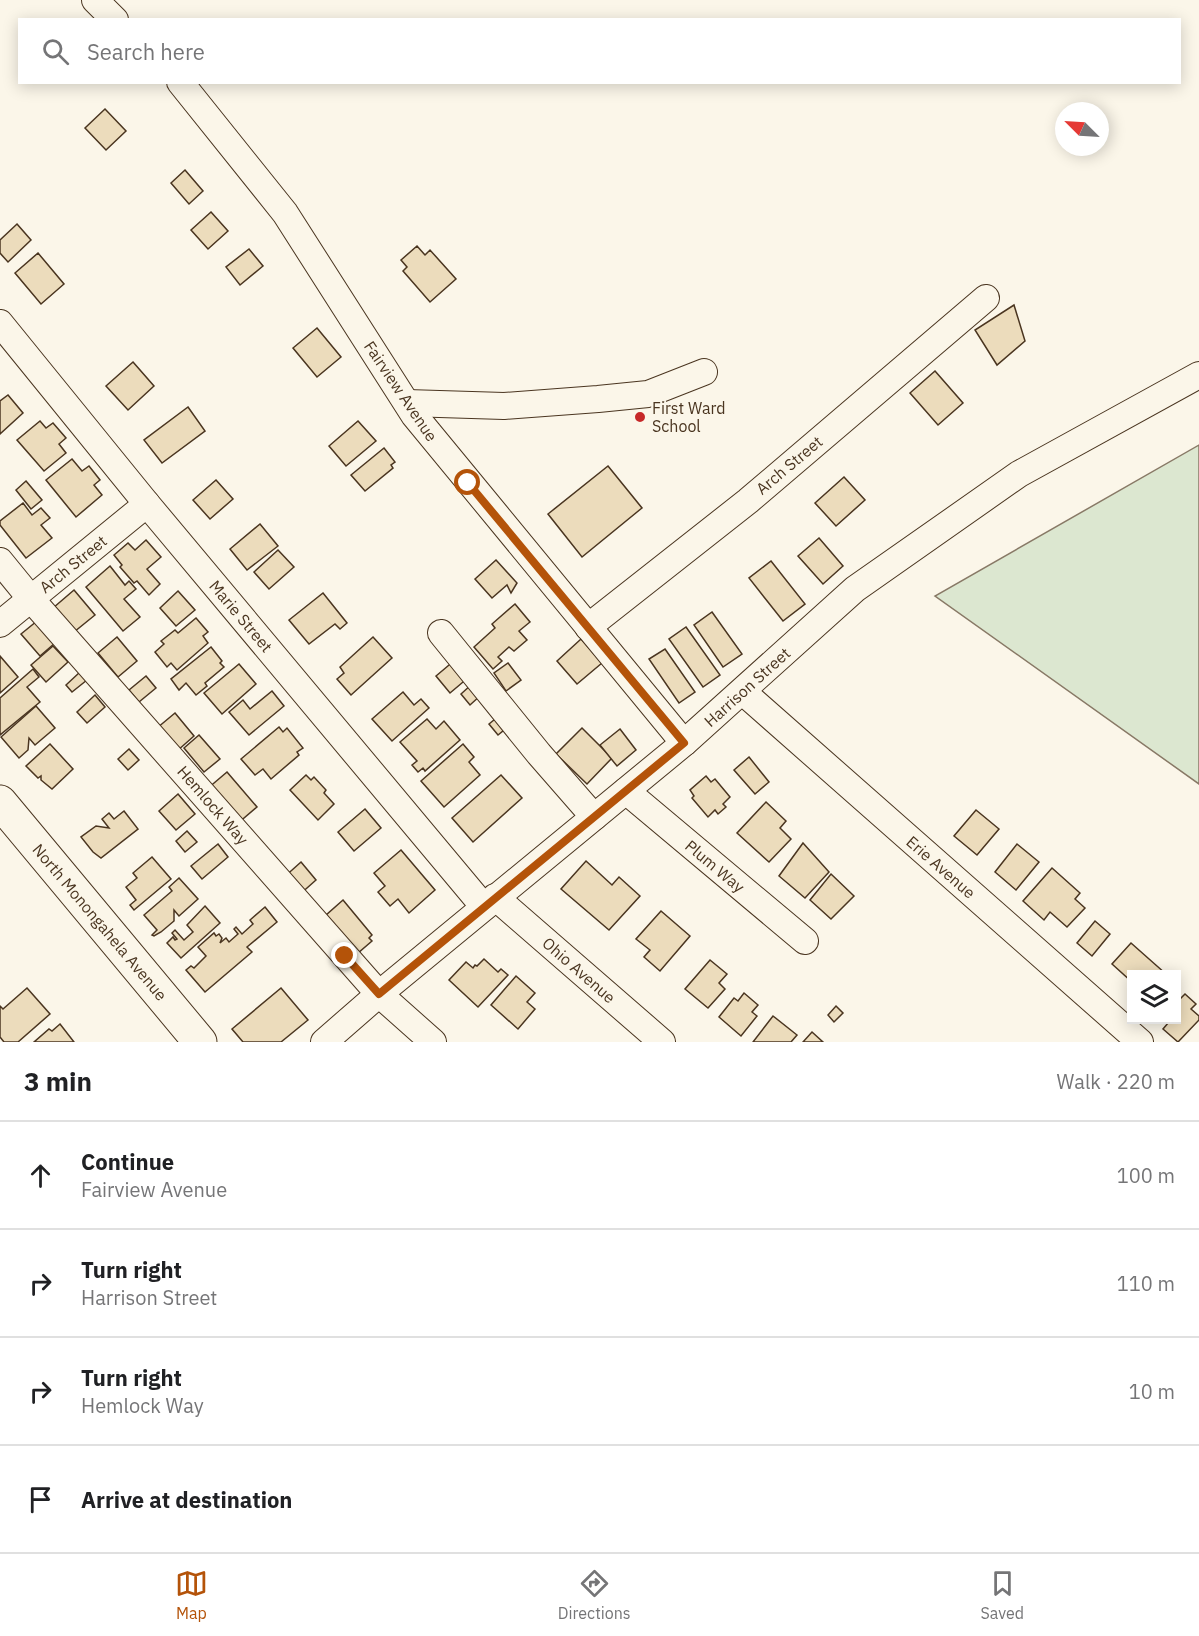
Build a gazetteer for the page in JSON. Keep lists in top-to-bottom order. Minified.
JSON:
{"streets":{"main road":["North Monongahela Avenue"],"street":["Fairview Avenue","Arch Street","Marie Street","Harrison Street","Hemlock Way","Plum Way","Erie Avenue","Ohio Avenue"]},"crossings":[["Fairview Avenue","Arch Street"],["Fairview Avenue","Harrison Street"],["Arch Street","Marie Street"],["Arch Street","Hemlock Way"],["Marie Street","Harrison Street"],["Marie Street","Ohio Avenue"],["Harrison Street","Hemlock Way"],["Harrison Street","Plum Way"],["Harrison Street","Erie Avenue"],["Harrison Street","Ohio Avenue"]],"places":["First Ward School"],"north":"top left","page":{"search":"Search here","heading":["3 min","Walk · 220 m"],"list":[["Continue","Fairview Avenue","100 m"],["Turn right","Harrison Street","110 m"],["Turn right","Hemlock Way","10 m"],"Arrive at destination"],"nav":["Map","Directions","Saved"]}}
